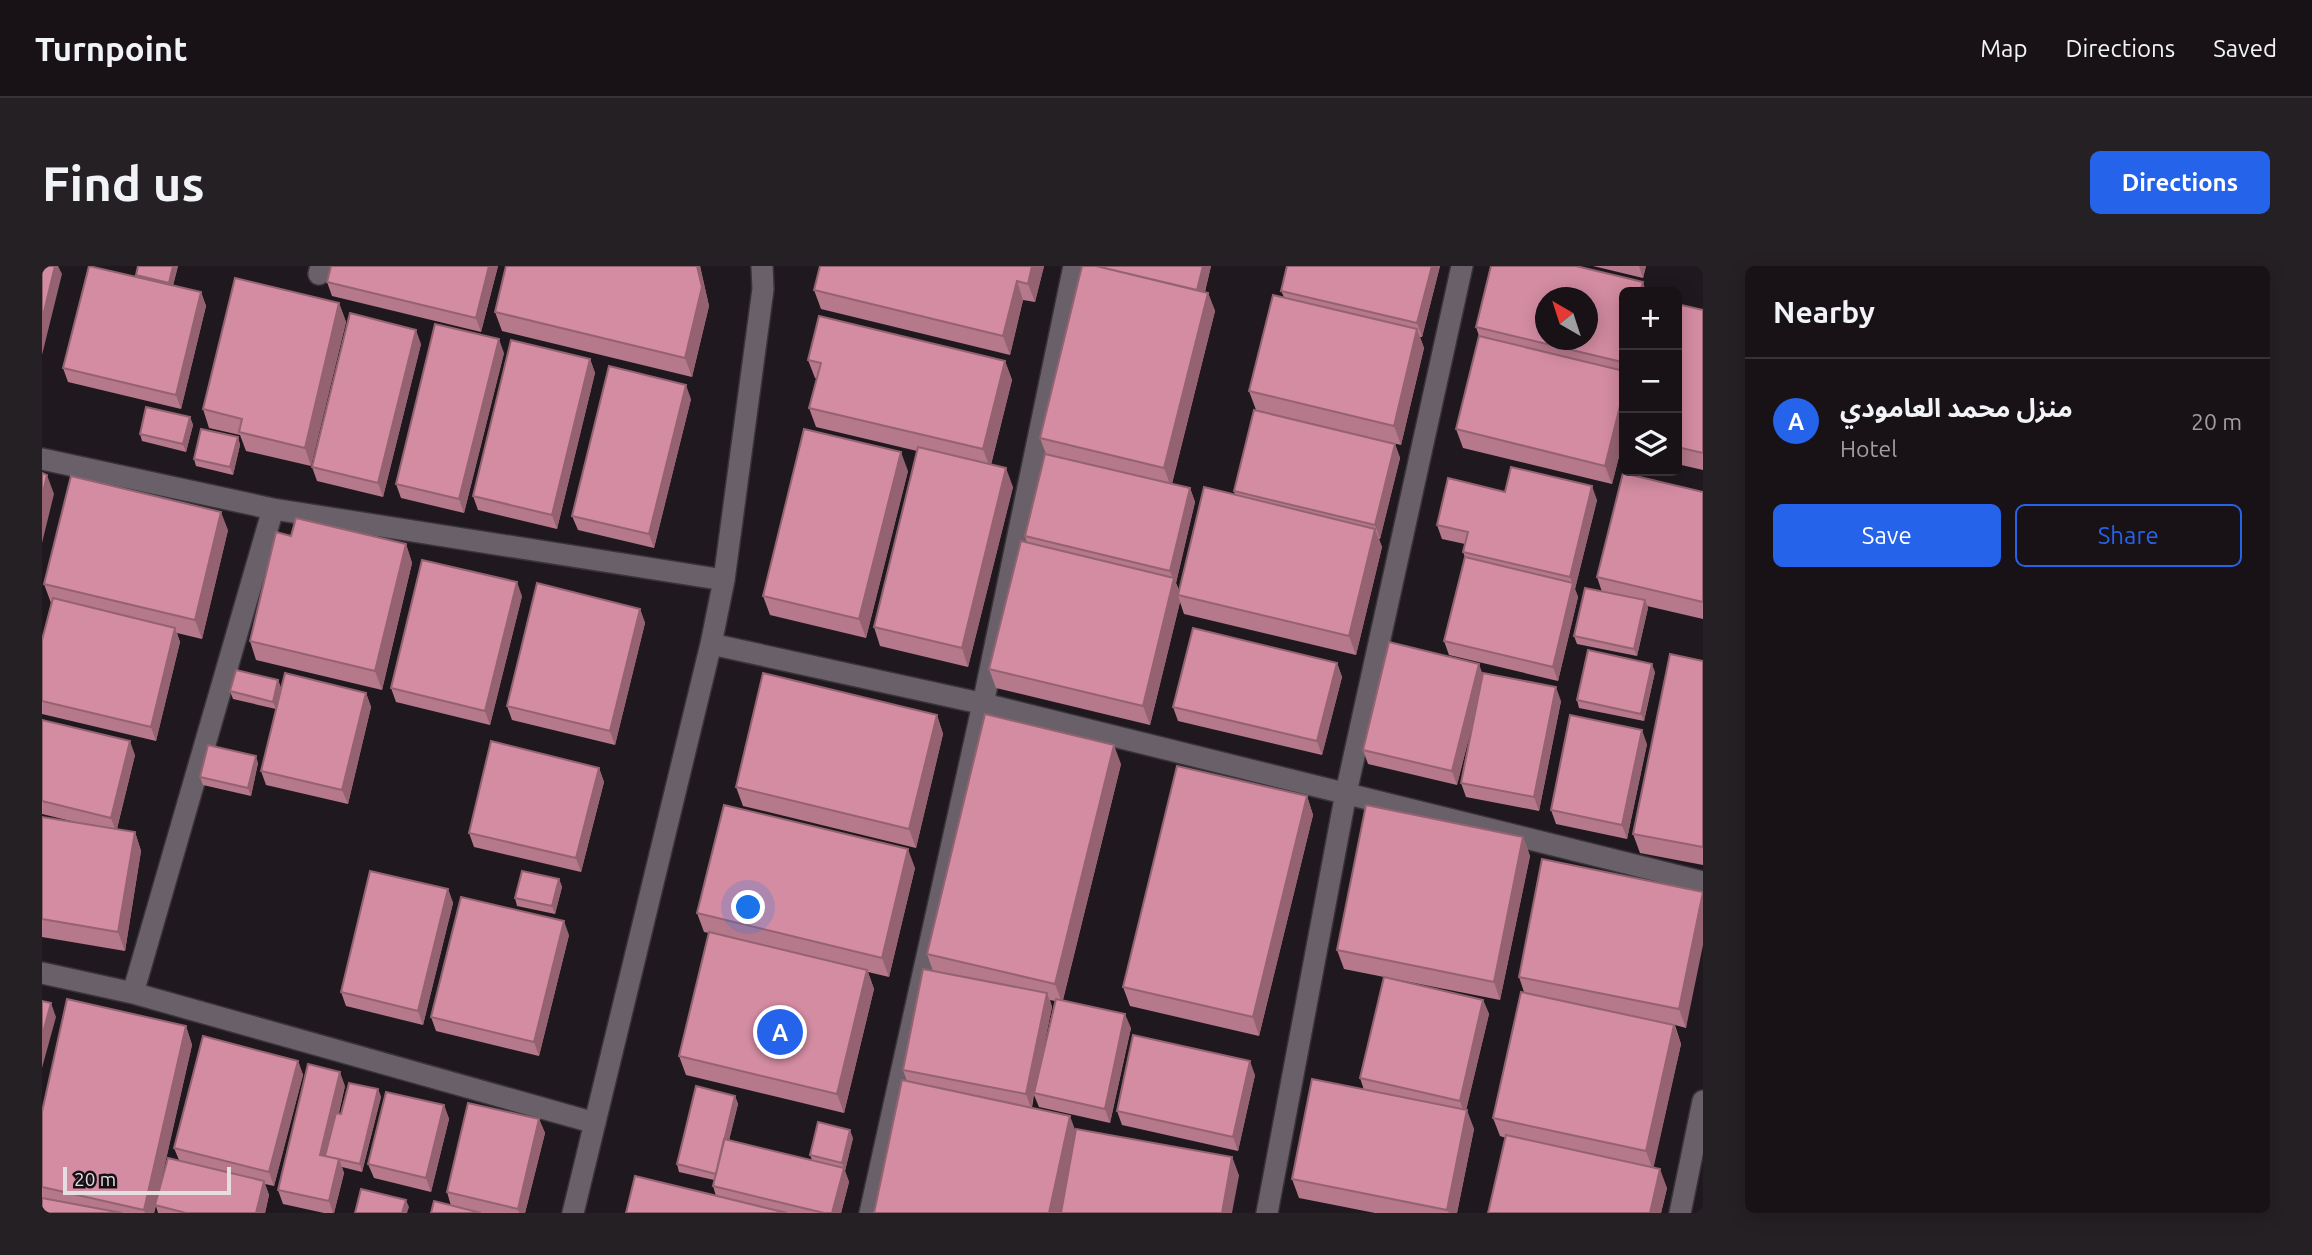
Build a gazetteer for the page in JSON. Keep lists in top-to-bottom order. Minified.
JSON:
{"scale_bar":"20 m","north":"top left","page":{"header":"Turnpoint","nav":["Map","Directions","Saved"],"buttons":["Directions",["Save","Share"]],"title":"Find us","heading":"Nearby","map_buttons":["+","−"],"list":[{"mark":"A","name":"منزل محمد العامودي","note":"Hotel","value":"20 m"}],"pins":"A","scale":"20 m"}}
